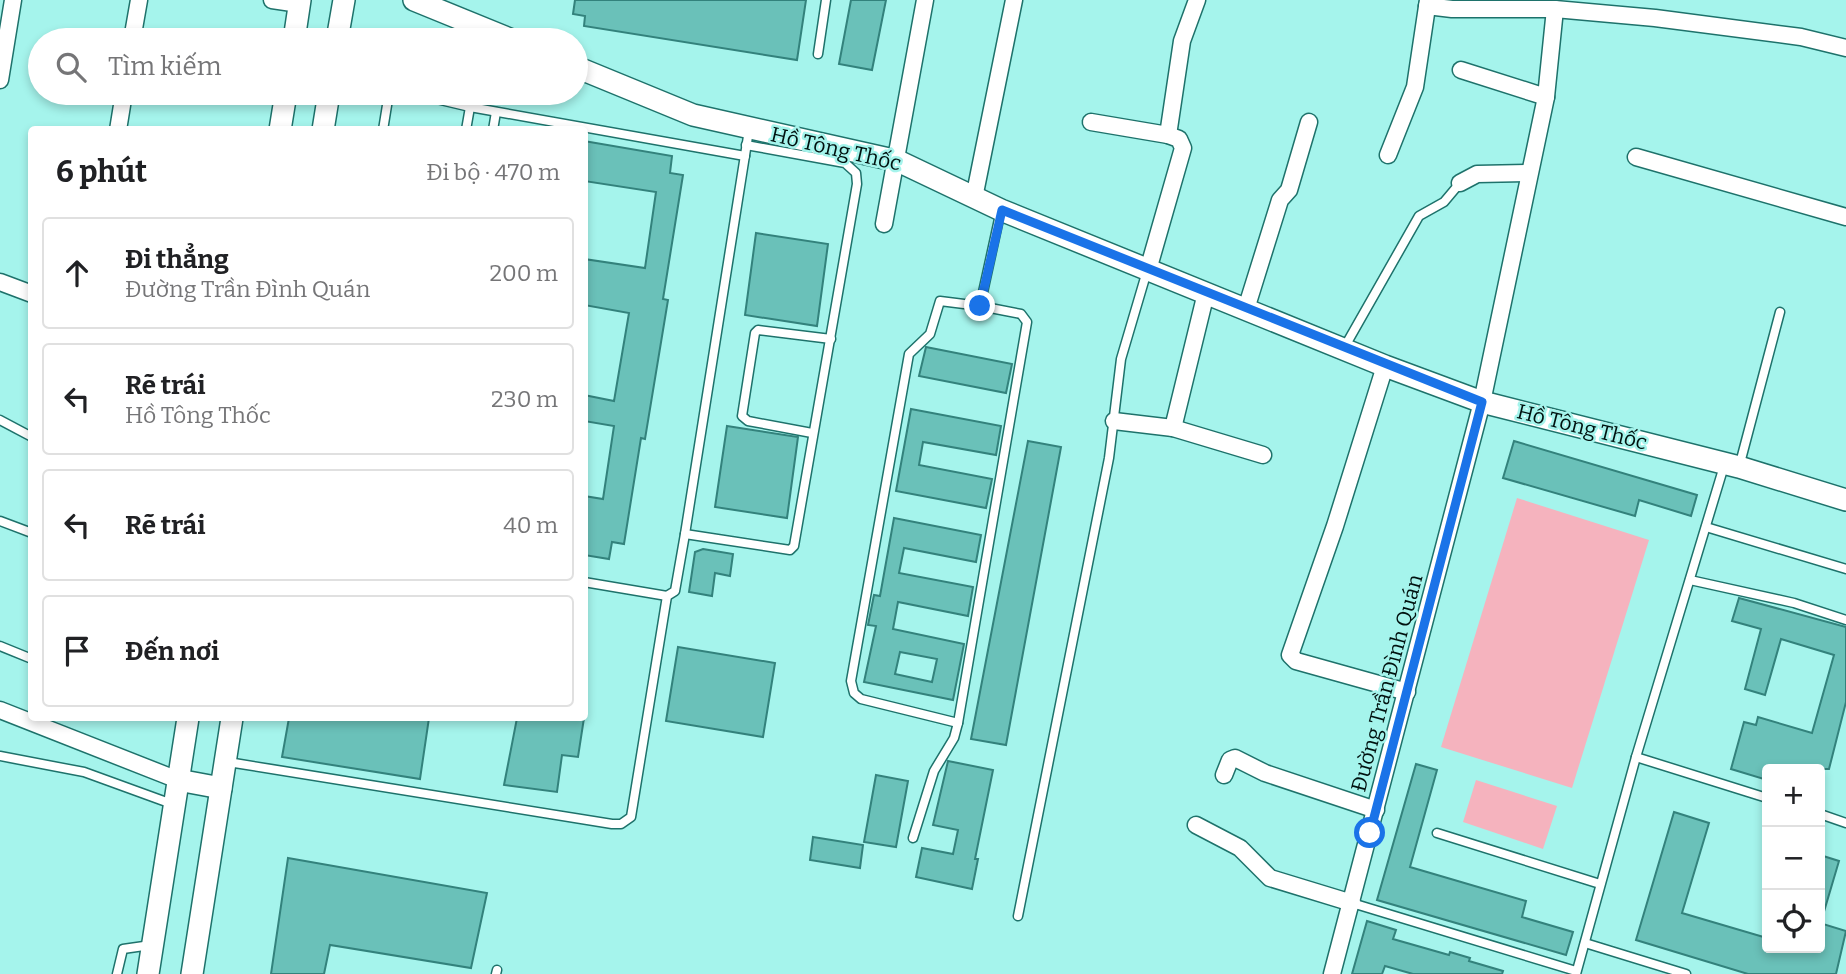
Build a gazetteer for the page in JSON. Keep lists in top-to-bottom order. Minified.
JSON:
{"streets":{"street":["Hồ Tông Thốc","Đường Trần Đình Quán"]},"crossings":[["Hồ Tông Thốc","Đường Trần Đình Quán"]],"page":{"search":"Tìm kiếm","heading":["6 phút","Đi bộ · 470 m"],"list":[["Đi thẳng","Đường Trần Đình Quán","200 m"],["Rẽ trái","Hồ Tông Thốc","230 m"],["Rẽ trái","40 m"],"Đến nơi"],"map_buttons":["+","−"]}}
